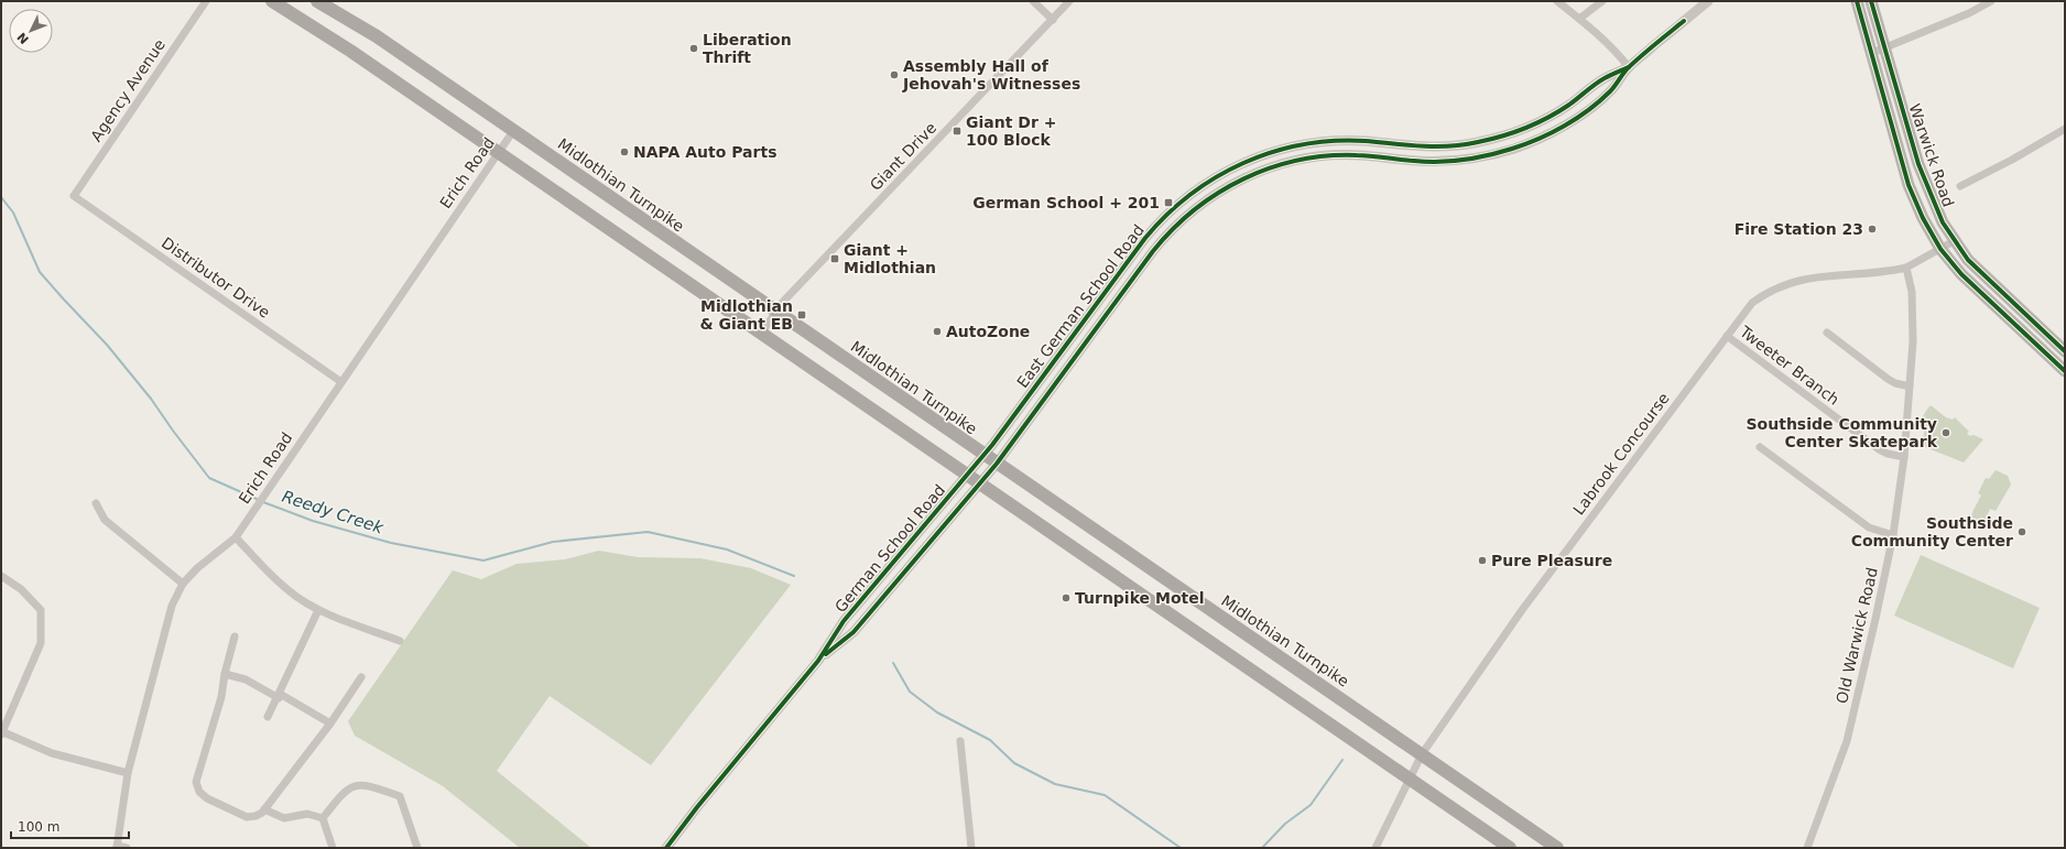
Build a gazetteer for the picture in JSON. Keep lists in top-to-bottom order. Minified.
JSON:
{"streets":{"main road":["Warwick Road","Midlothian Turnpike"],"street":["Agency Avenue","Giant Drive","Erich Road","Distributor Drive","East German School Road","Tweeter Branch","Labrook Concourse","German School Road","Old Warwick Road"]},"crossings":[["Agency Avenue","Distributor Drive"],["Giant Drive","Midlothian Turnpike"],["Erich Road","Midlothian Turnpike"],["Erich Road","Distributor Drive"],["Midlothian Turnpike","East German School Road"],["Midlothian Turnpike","Labrook Concourse"],["Midlothian Turnpike","German School Road"],["East German School Road","German School Road"],["Tweeter Branch","Labrook Concourse"],["Tweeter Branch","Old Warwick Road"],["Labrook Concourse","Old Warwick Road"]],"water":["Reedy Creek"],"places":{"other":["Liberation Thrift","Assembly Hall of Jehovah's Witnesses","NAPA Auto Parts","Fire Station 23","AutoZone","Southside Community Center Skatepark","Southside Community Center","Pure Pleasure","Turnpike Motel"],"transit":["Giant Dr + 100 Block","German School + 201","Giant + Midlothian","Midlothian & Giant EB"]},"scale_bar":"100 m","north":"bottom left"}
